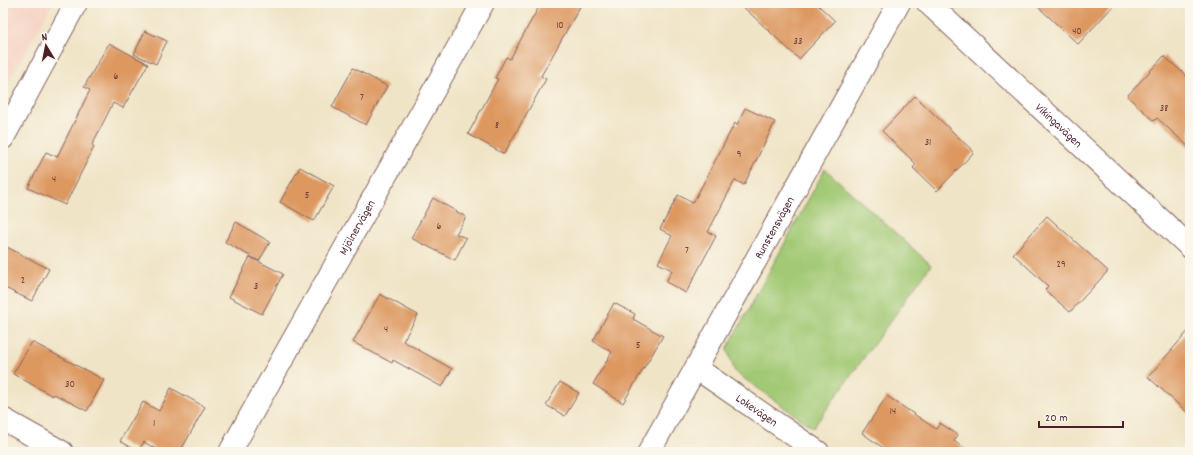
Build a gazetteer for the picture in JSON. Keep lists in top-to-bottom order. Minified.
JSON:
{"streets":{"street":["Vikingavägen","Runstensvägen","Mjölnervägen","Lokevägen"]},"crossings":[["Runstensvägen","Lokevägen"]],"house_numbers":["10","40","33","6","7","38","8","31","9","4","5","6","7","29","2","3","4","5","30","14","1"],"scale_bar":"20 m","north":"top"}
